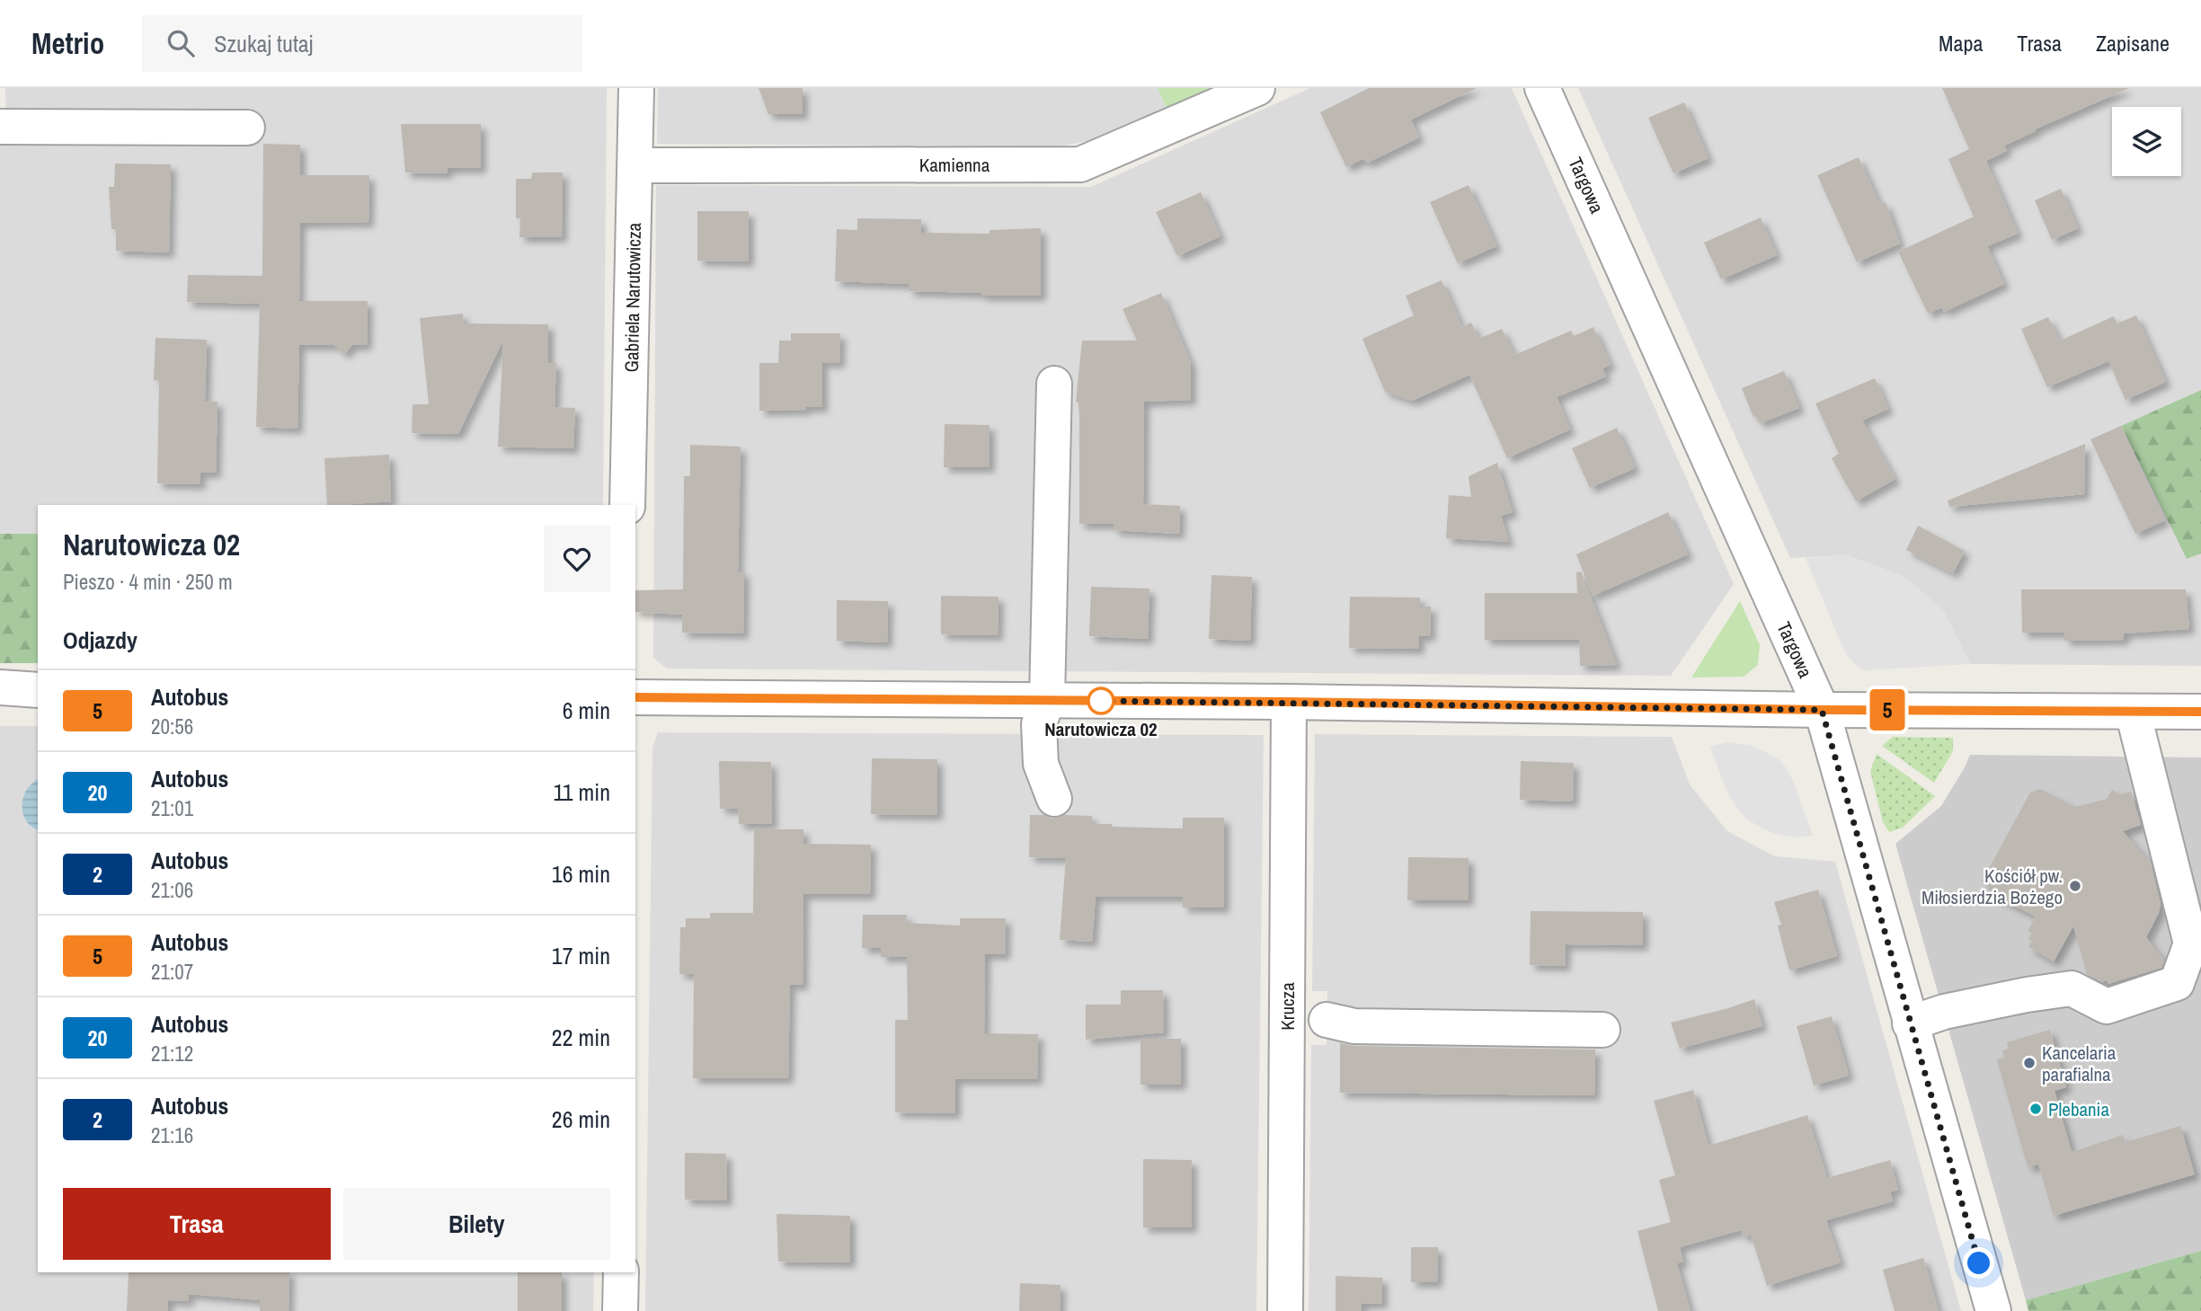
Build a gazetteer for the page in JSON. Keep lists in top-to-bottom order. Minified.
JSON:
{"streets":{"street":["Kamienna","Targowa","Gabriela Narutowicza","Krucza"]},"crossings":[["Kamienna","Gabriela Narutowicza"]],"places":["Narutowicza 02","Kościół pw. Miłosierdzia Bożego","Kancelaria parafialna","Plebania"],"lines":["bus line 5"],"page":{"header":"Metrio","search":"Szukaj tutaj","nav":["Mapa","Trasa","Zapisane"],"on_map":"5","heading":[["Narutowicza 02","Pieszo · 4 min · 250 m"],"Odjazdy"],"list":[{"mark":"5","name":"Autobus","note":"20:56","value":"6 min"},{"mark":"20","name":"Autobus","note":"21:01","value":"11 min"},{"mark":"2","name":"Autobus","note":"21:06","value":"16 min"},{"mark":"5","name":"Autobus","note":"21:07","value":"17 min"},{"mark":"20","name":"Autobus","note":"21:12","value":"22 min"},{"mark":"2","name":"Autobus","note":"21:16","value":"26 min"}],"buttons":["Trasa","Bilety"]}}
